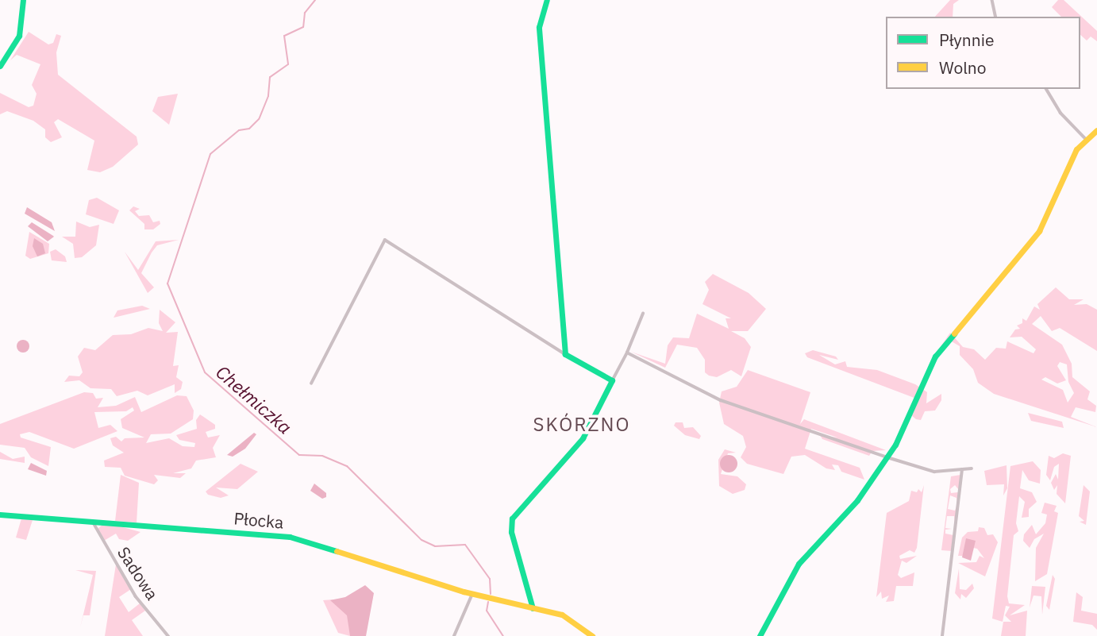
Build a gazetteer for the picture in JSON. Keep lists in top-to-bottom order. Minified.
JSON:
{"streets":{"street":["Płocka","Sadowa"]},"crossings":[["Płocka","Sadowa"]],"districts":["SKÓRZNO"],"water":["Chełmiczka"],"legend":["Płynnie","Wolno"]}
